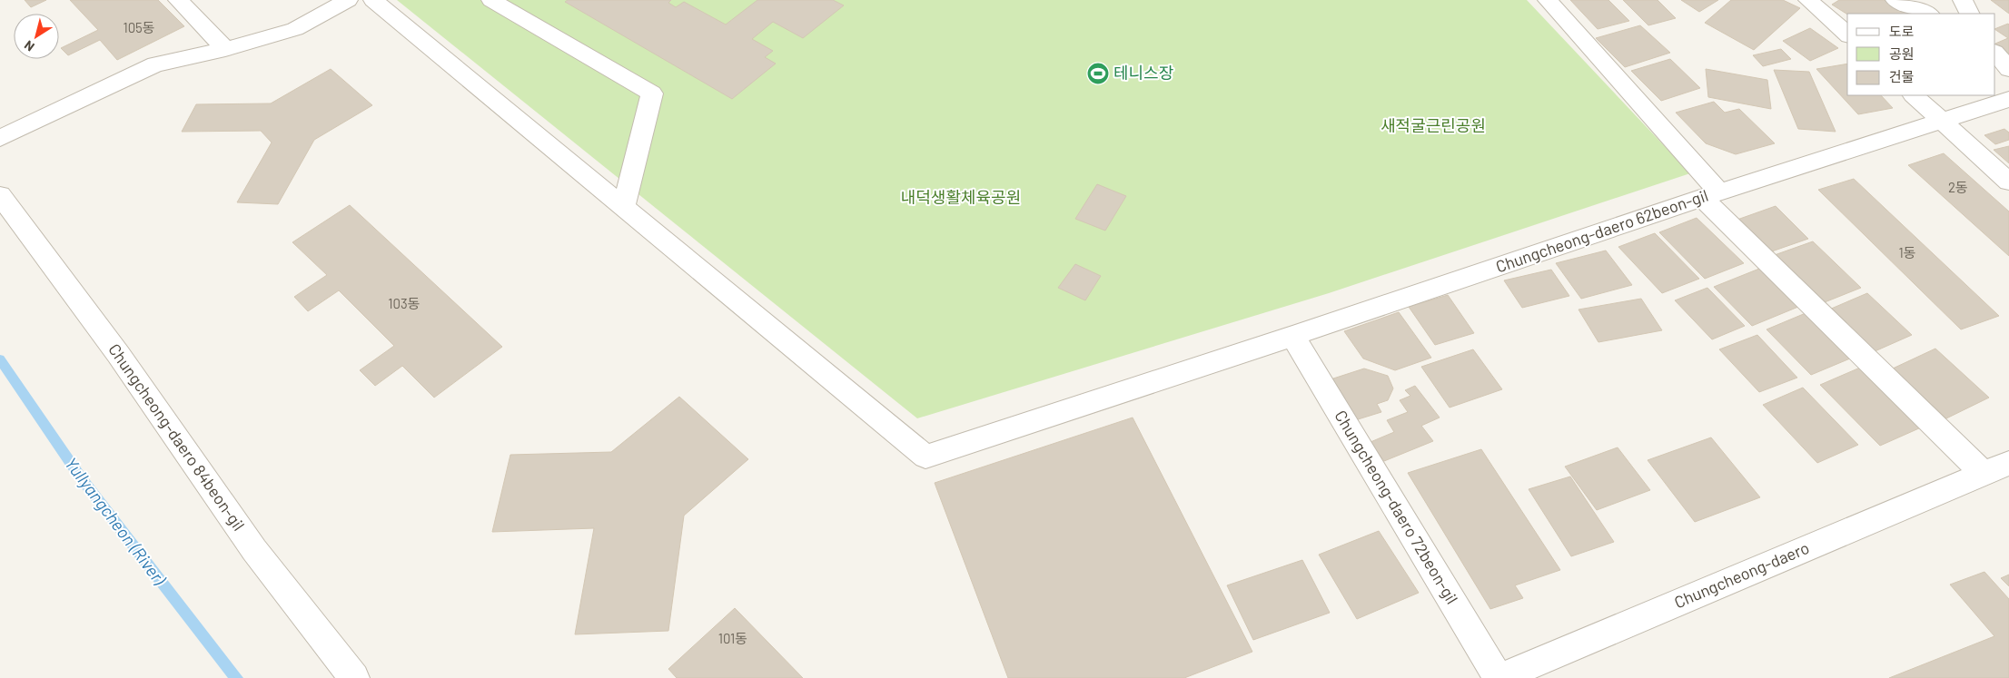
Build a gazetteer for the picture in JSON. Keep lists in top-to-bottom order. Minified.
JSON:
{"streets":{"street":["Chungcheong-daero 62beon-gil","Chungcheong-daero 84beon-gil","Chungcheong-daero 72beon-gil","Chungcheong-daero"]},"crossings":[["Chungcheong-daero 62beon-gil","Chungcheong-daero 72beon-gil"],["Chungcheong-daero 62beon-gil","Chungcheong-daero"],["Chungcheong-daero 72beon-gil","Chungcheong-daero"]],"water":["Yullyangcheon (River)"],"parks":["새적굴근린공원","내덕생활체육공원"],"places":{"sports":["테니스장"]},"house_numbers":["105동","2동","1동","103동","101동"],"legend":["도로","공원","건물"],"north":"bottom left"}
